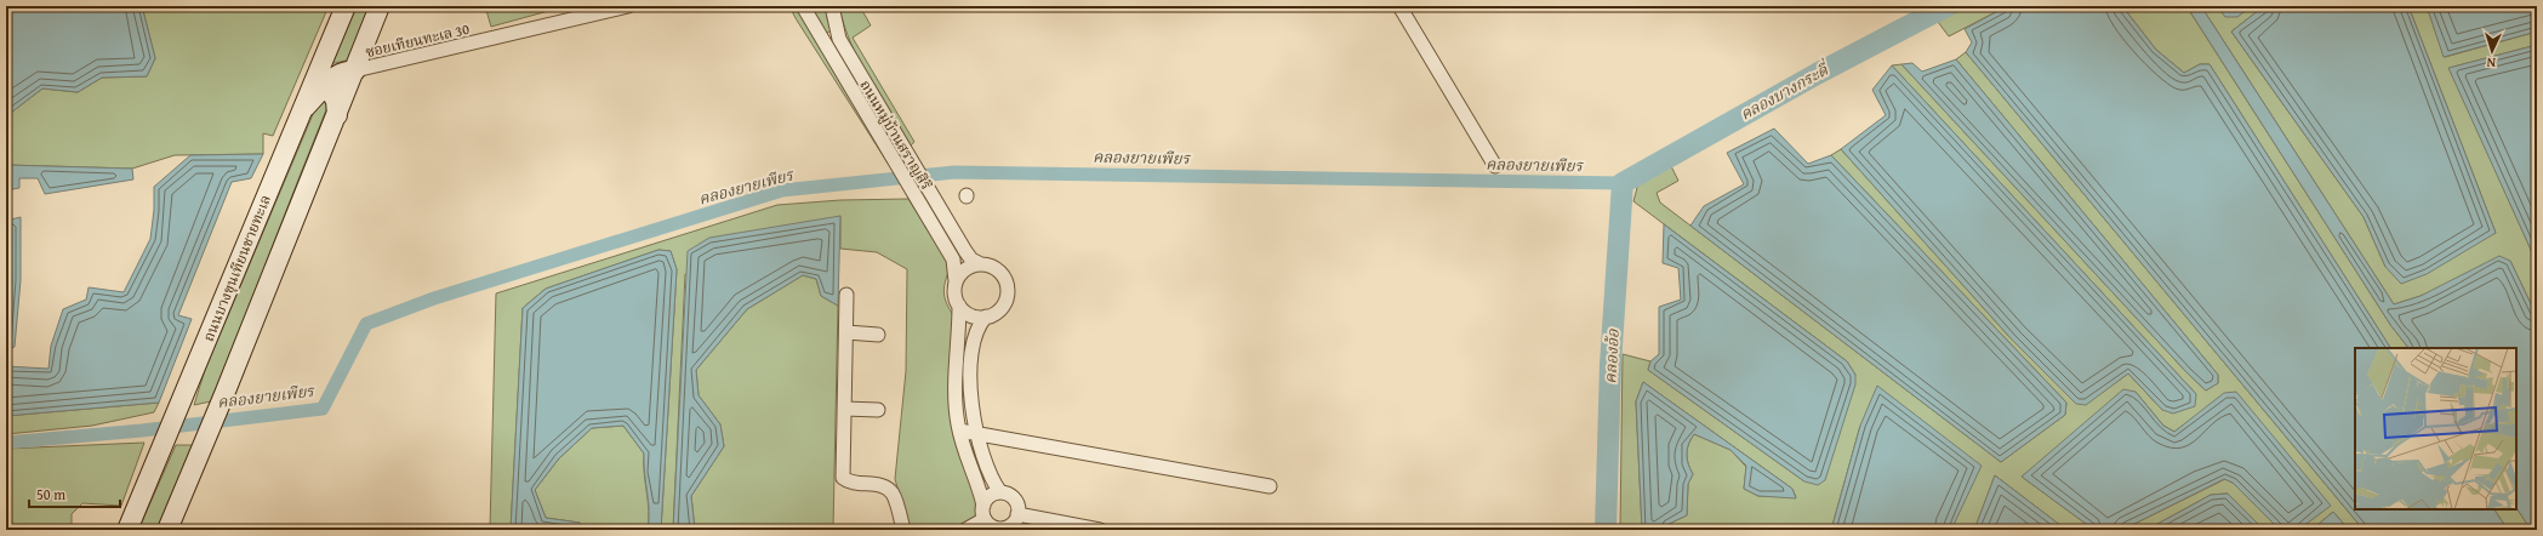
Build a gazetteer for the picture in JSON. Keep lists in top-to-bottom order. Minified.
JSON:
{"streets":{"main road":["ถนนบางขุนเทียนชายทะเล"],"street":["ซอยเทียนทะเล 30","ถนนหมู่บ้านสราญสิริ"]},"water":["คลองบางกระดี่","คลองยายเพียร","คลองอ้อ"],"scale_bar":"50 m","north":"bottom"}
